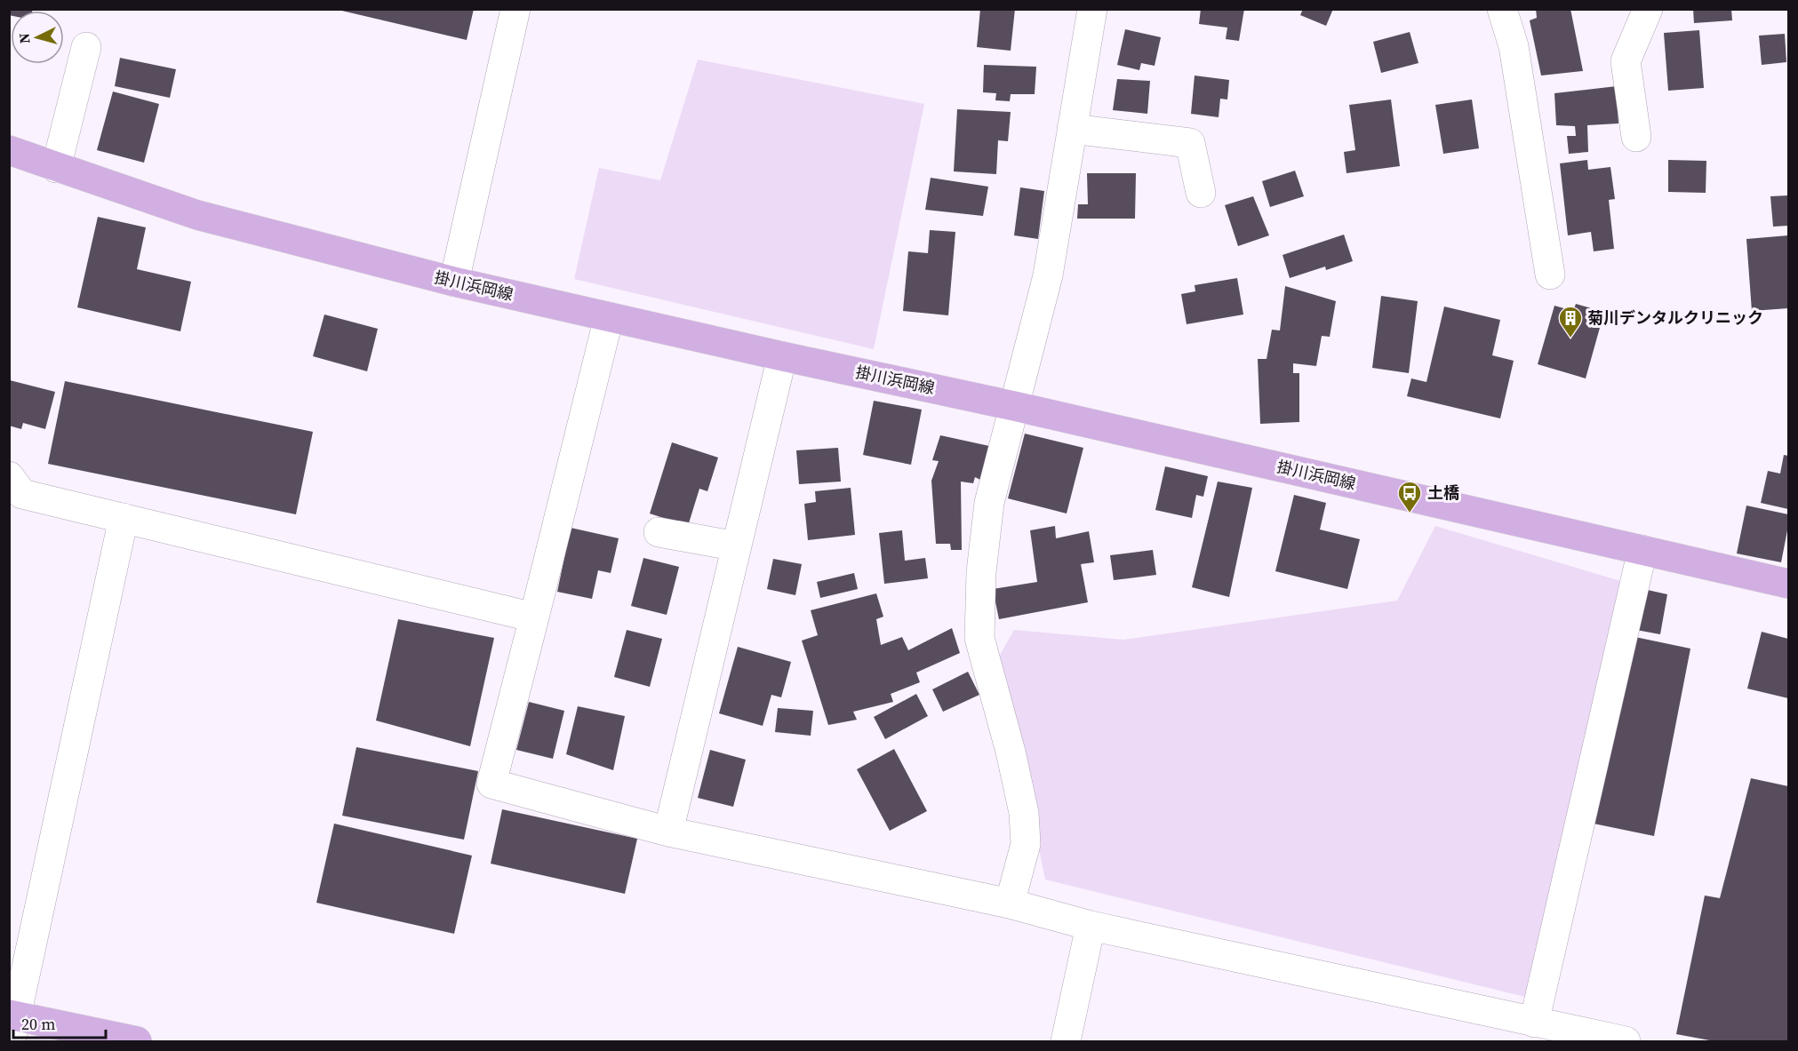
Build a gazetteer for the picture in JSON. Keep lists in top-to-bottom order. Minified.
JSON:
{"streets":{"main road":["掛川浜岡線"]},"places":{"building":["菊川デンタルクリニック"],"bus stop":["土橋"]},"scale_bar":"20 m","north":"left"}
